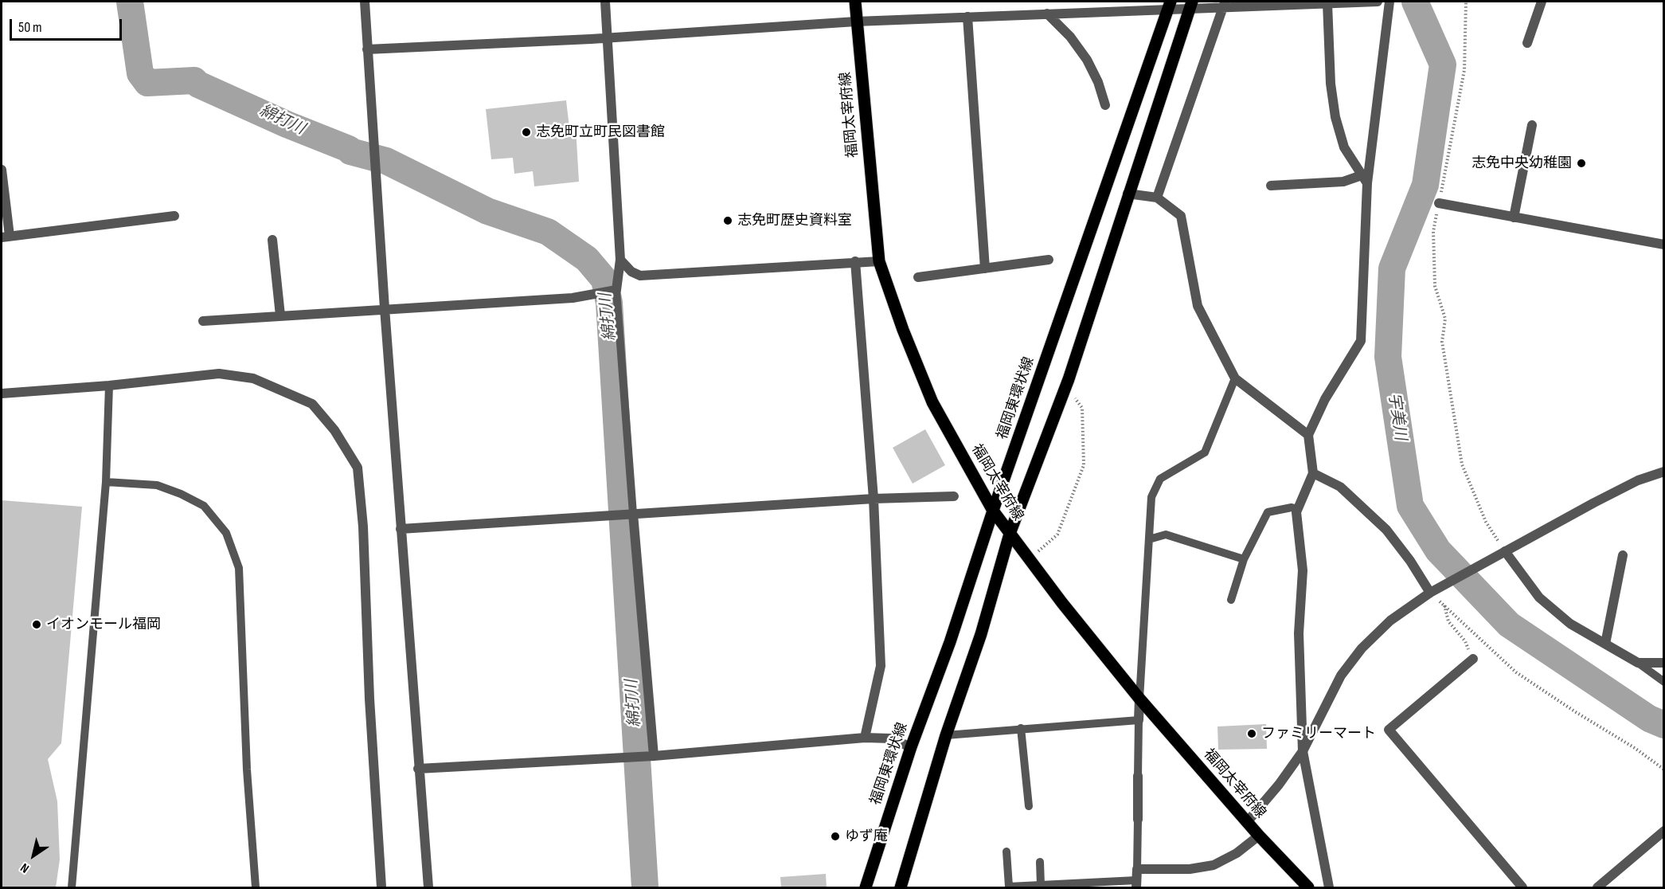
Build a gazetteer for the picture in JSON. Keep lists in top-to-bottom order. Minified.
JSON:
{"streets":{"main road":["福岡太宰府線","福岡東環状線"]},"crossings":[["福岡太宰府線","福岡東環状線"]],"water":["綿打川","宇美川"],"places":["志免町立町民図書館","志免中央幼稚園","志免町歴史資料室","イオンモール福岡","ファミリーマート","ゆず庵"],"scale_bar":"50 m","north":"bottom left"}
